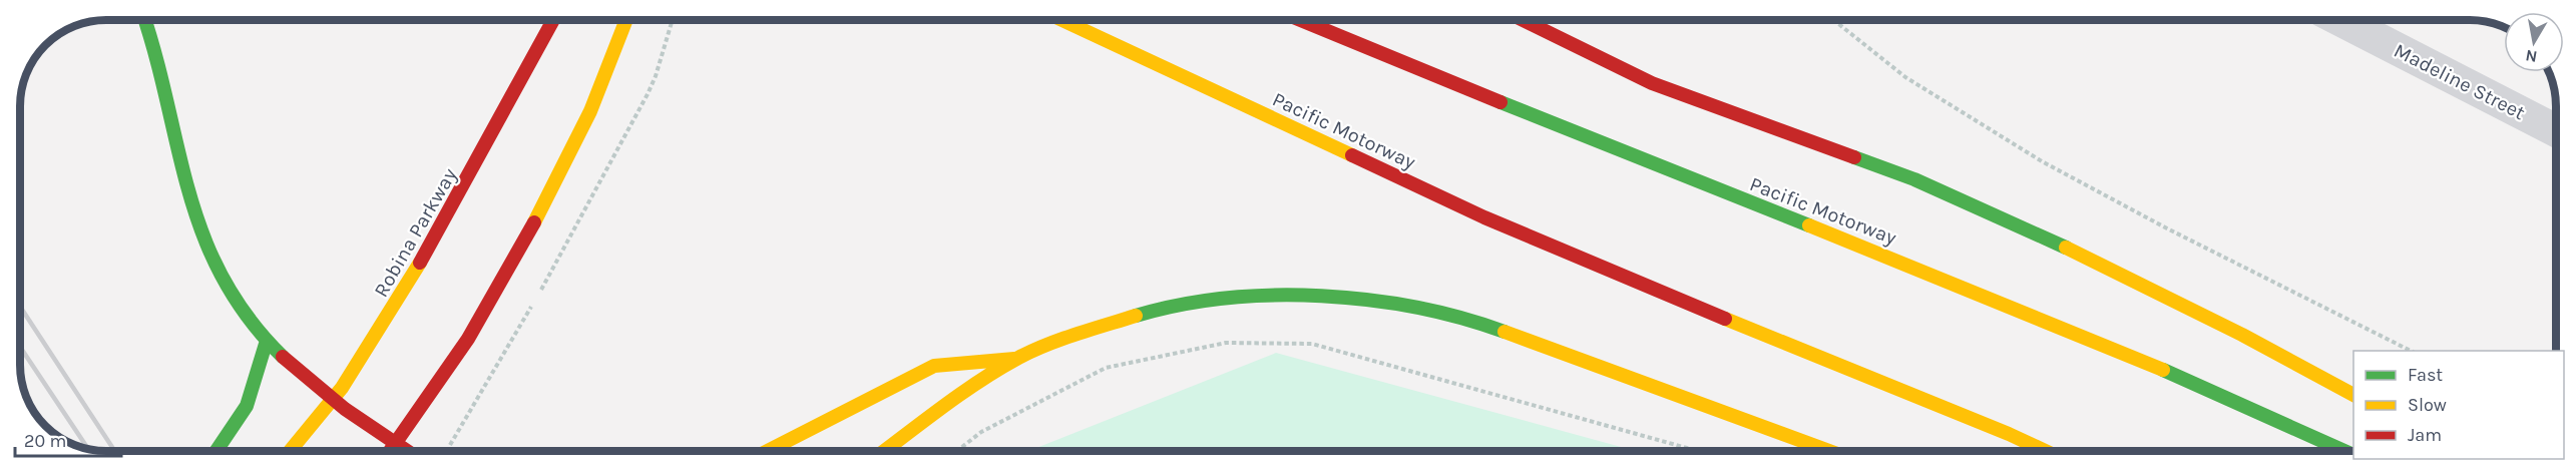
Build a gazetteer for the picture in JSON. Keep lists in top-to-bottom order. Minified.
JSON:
{"streets":{"main road":["Pacific Motorway","Robina Parkway"],"street":["Madeline Street"]},"legend":["Fast","Slow","Jam"],"scale_bar":"20 m","north":"bottom"}
